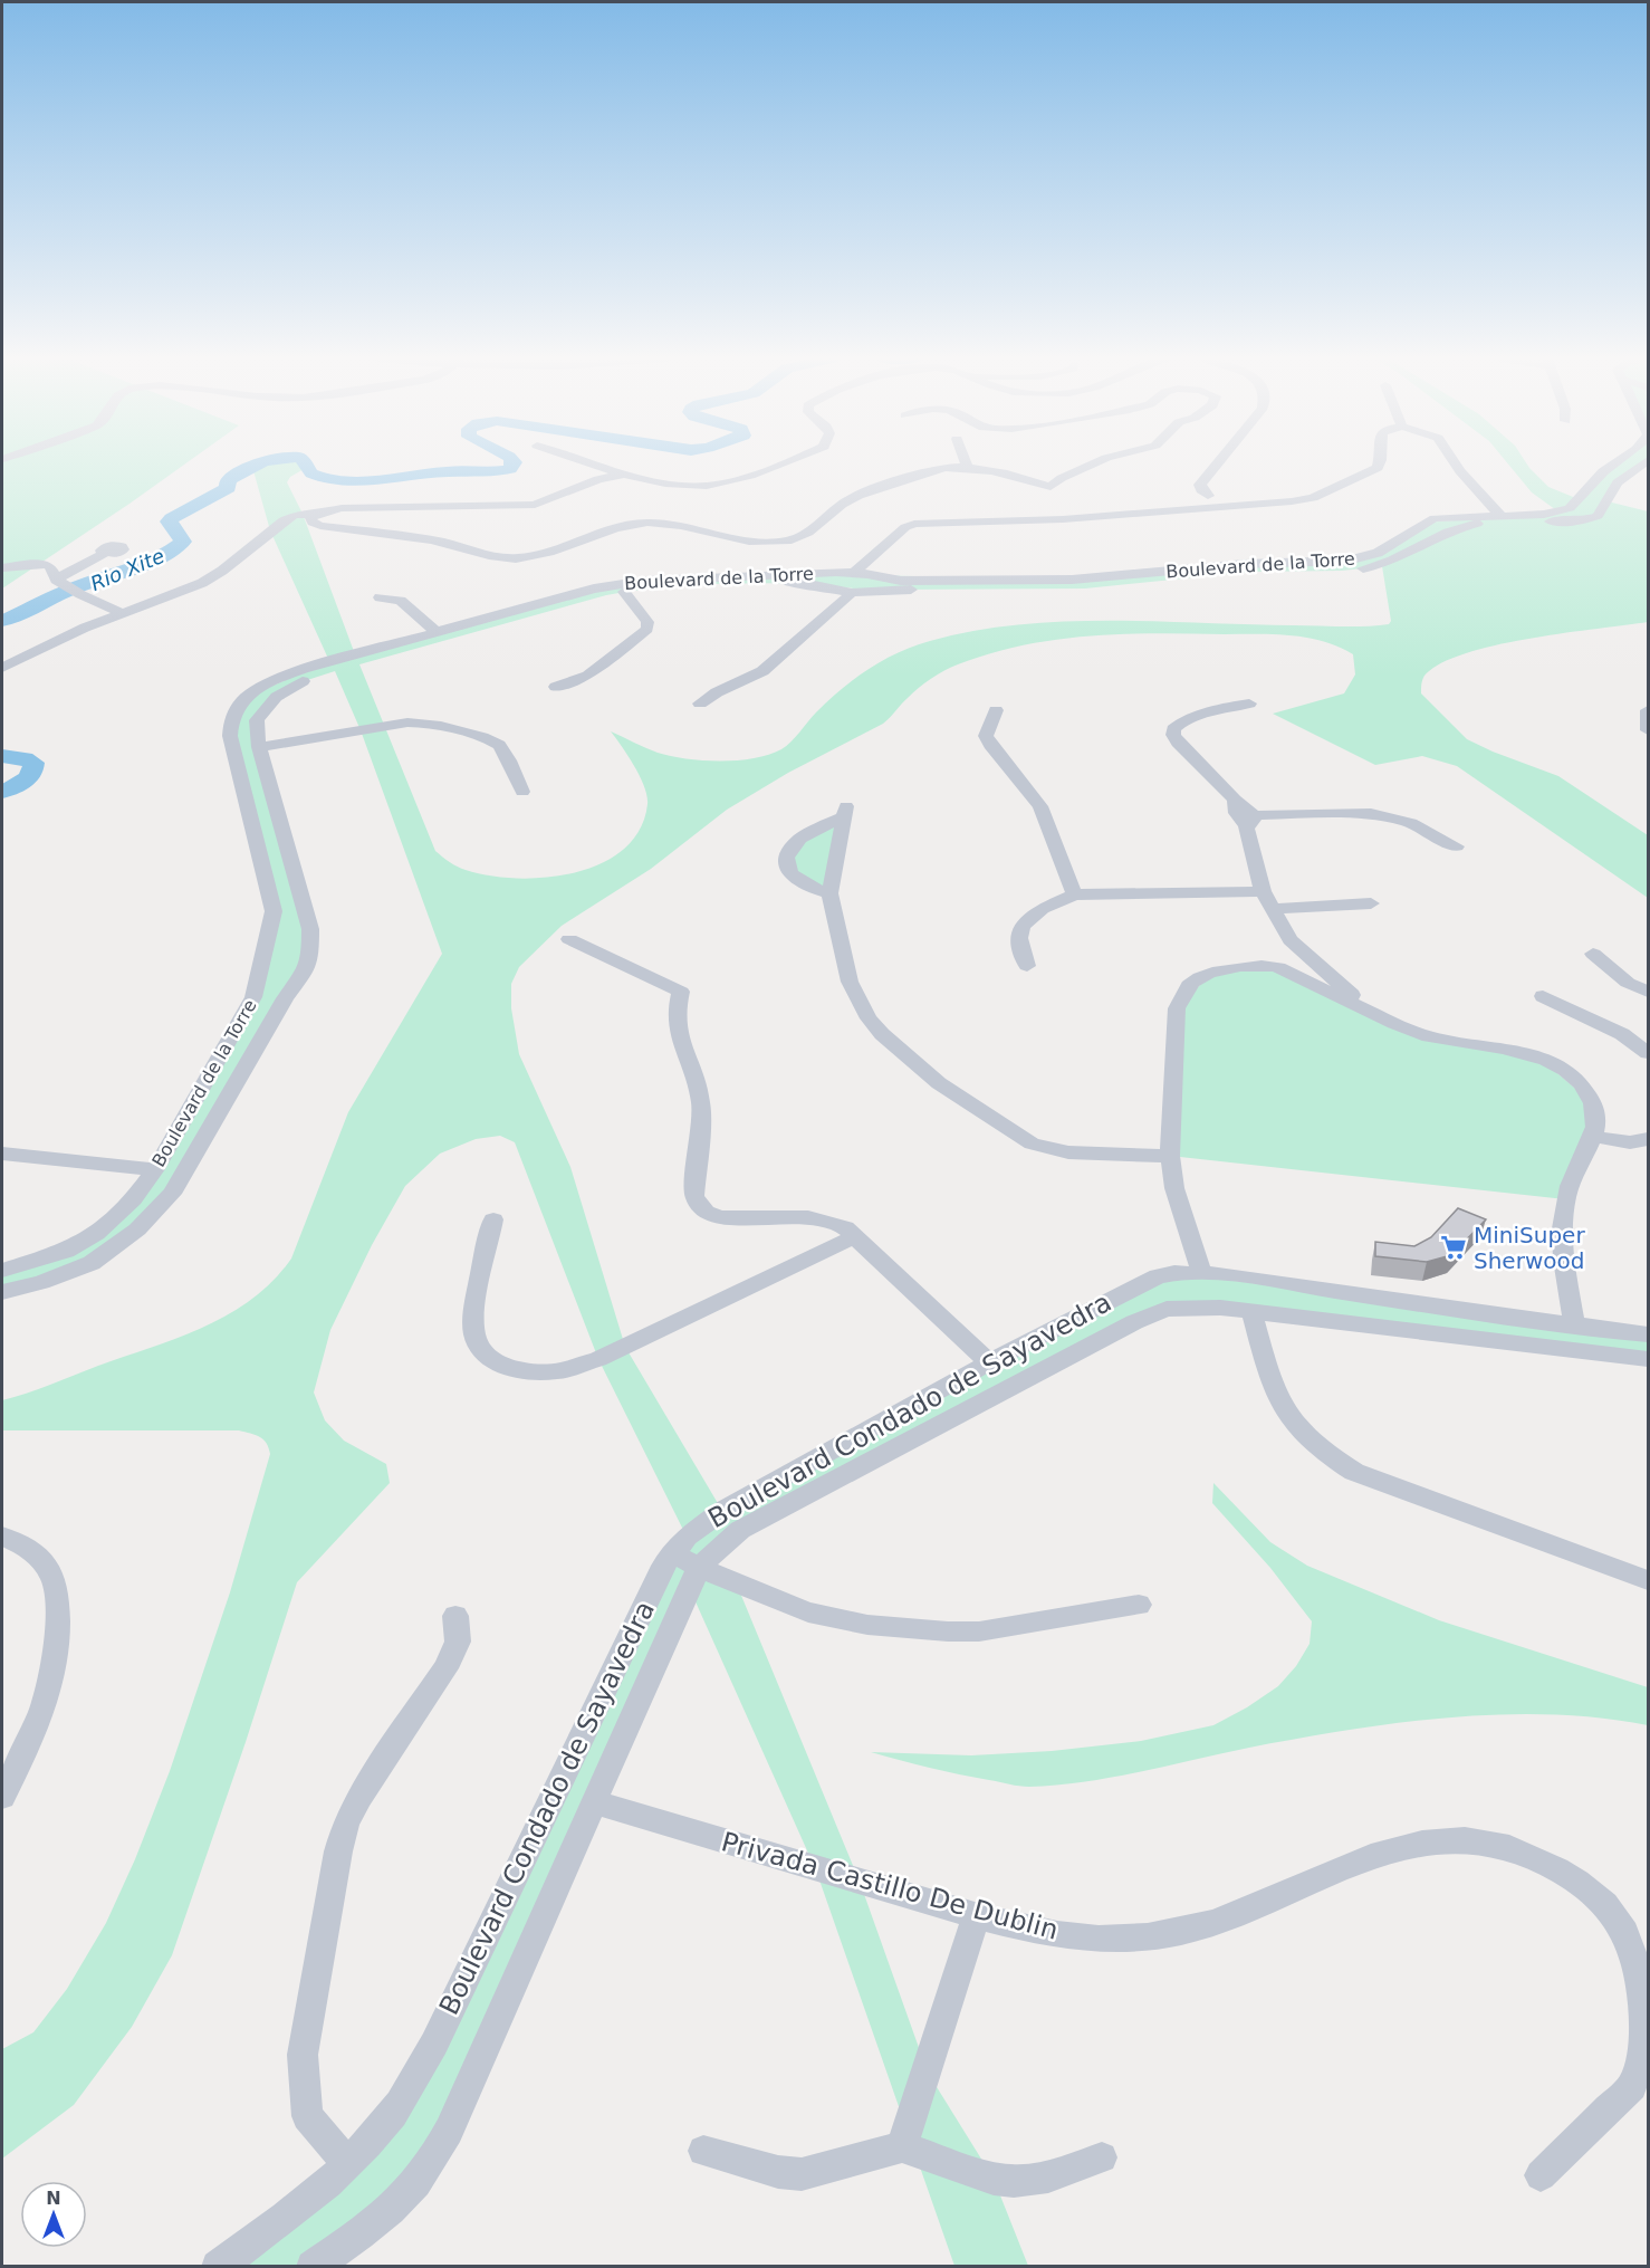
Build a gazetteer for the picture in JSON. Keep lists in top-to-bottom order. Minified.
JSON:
{"streets":{"street":["Boulevard de la Torre","Boulevard Condado de Sayavedra","Privada Castillo De Dublin"]},"crossings":[["Boulevard Condado de Sayavedra","Privada Castillo De Dublin"]],"water":["Rio Xite"],"places":{"supermarket":["MiniSuper Sherwood"]},"north":"top"}
